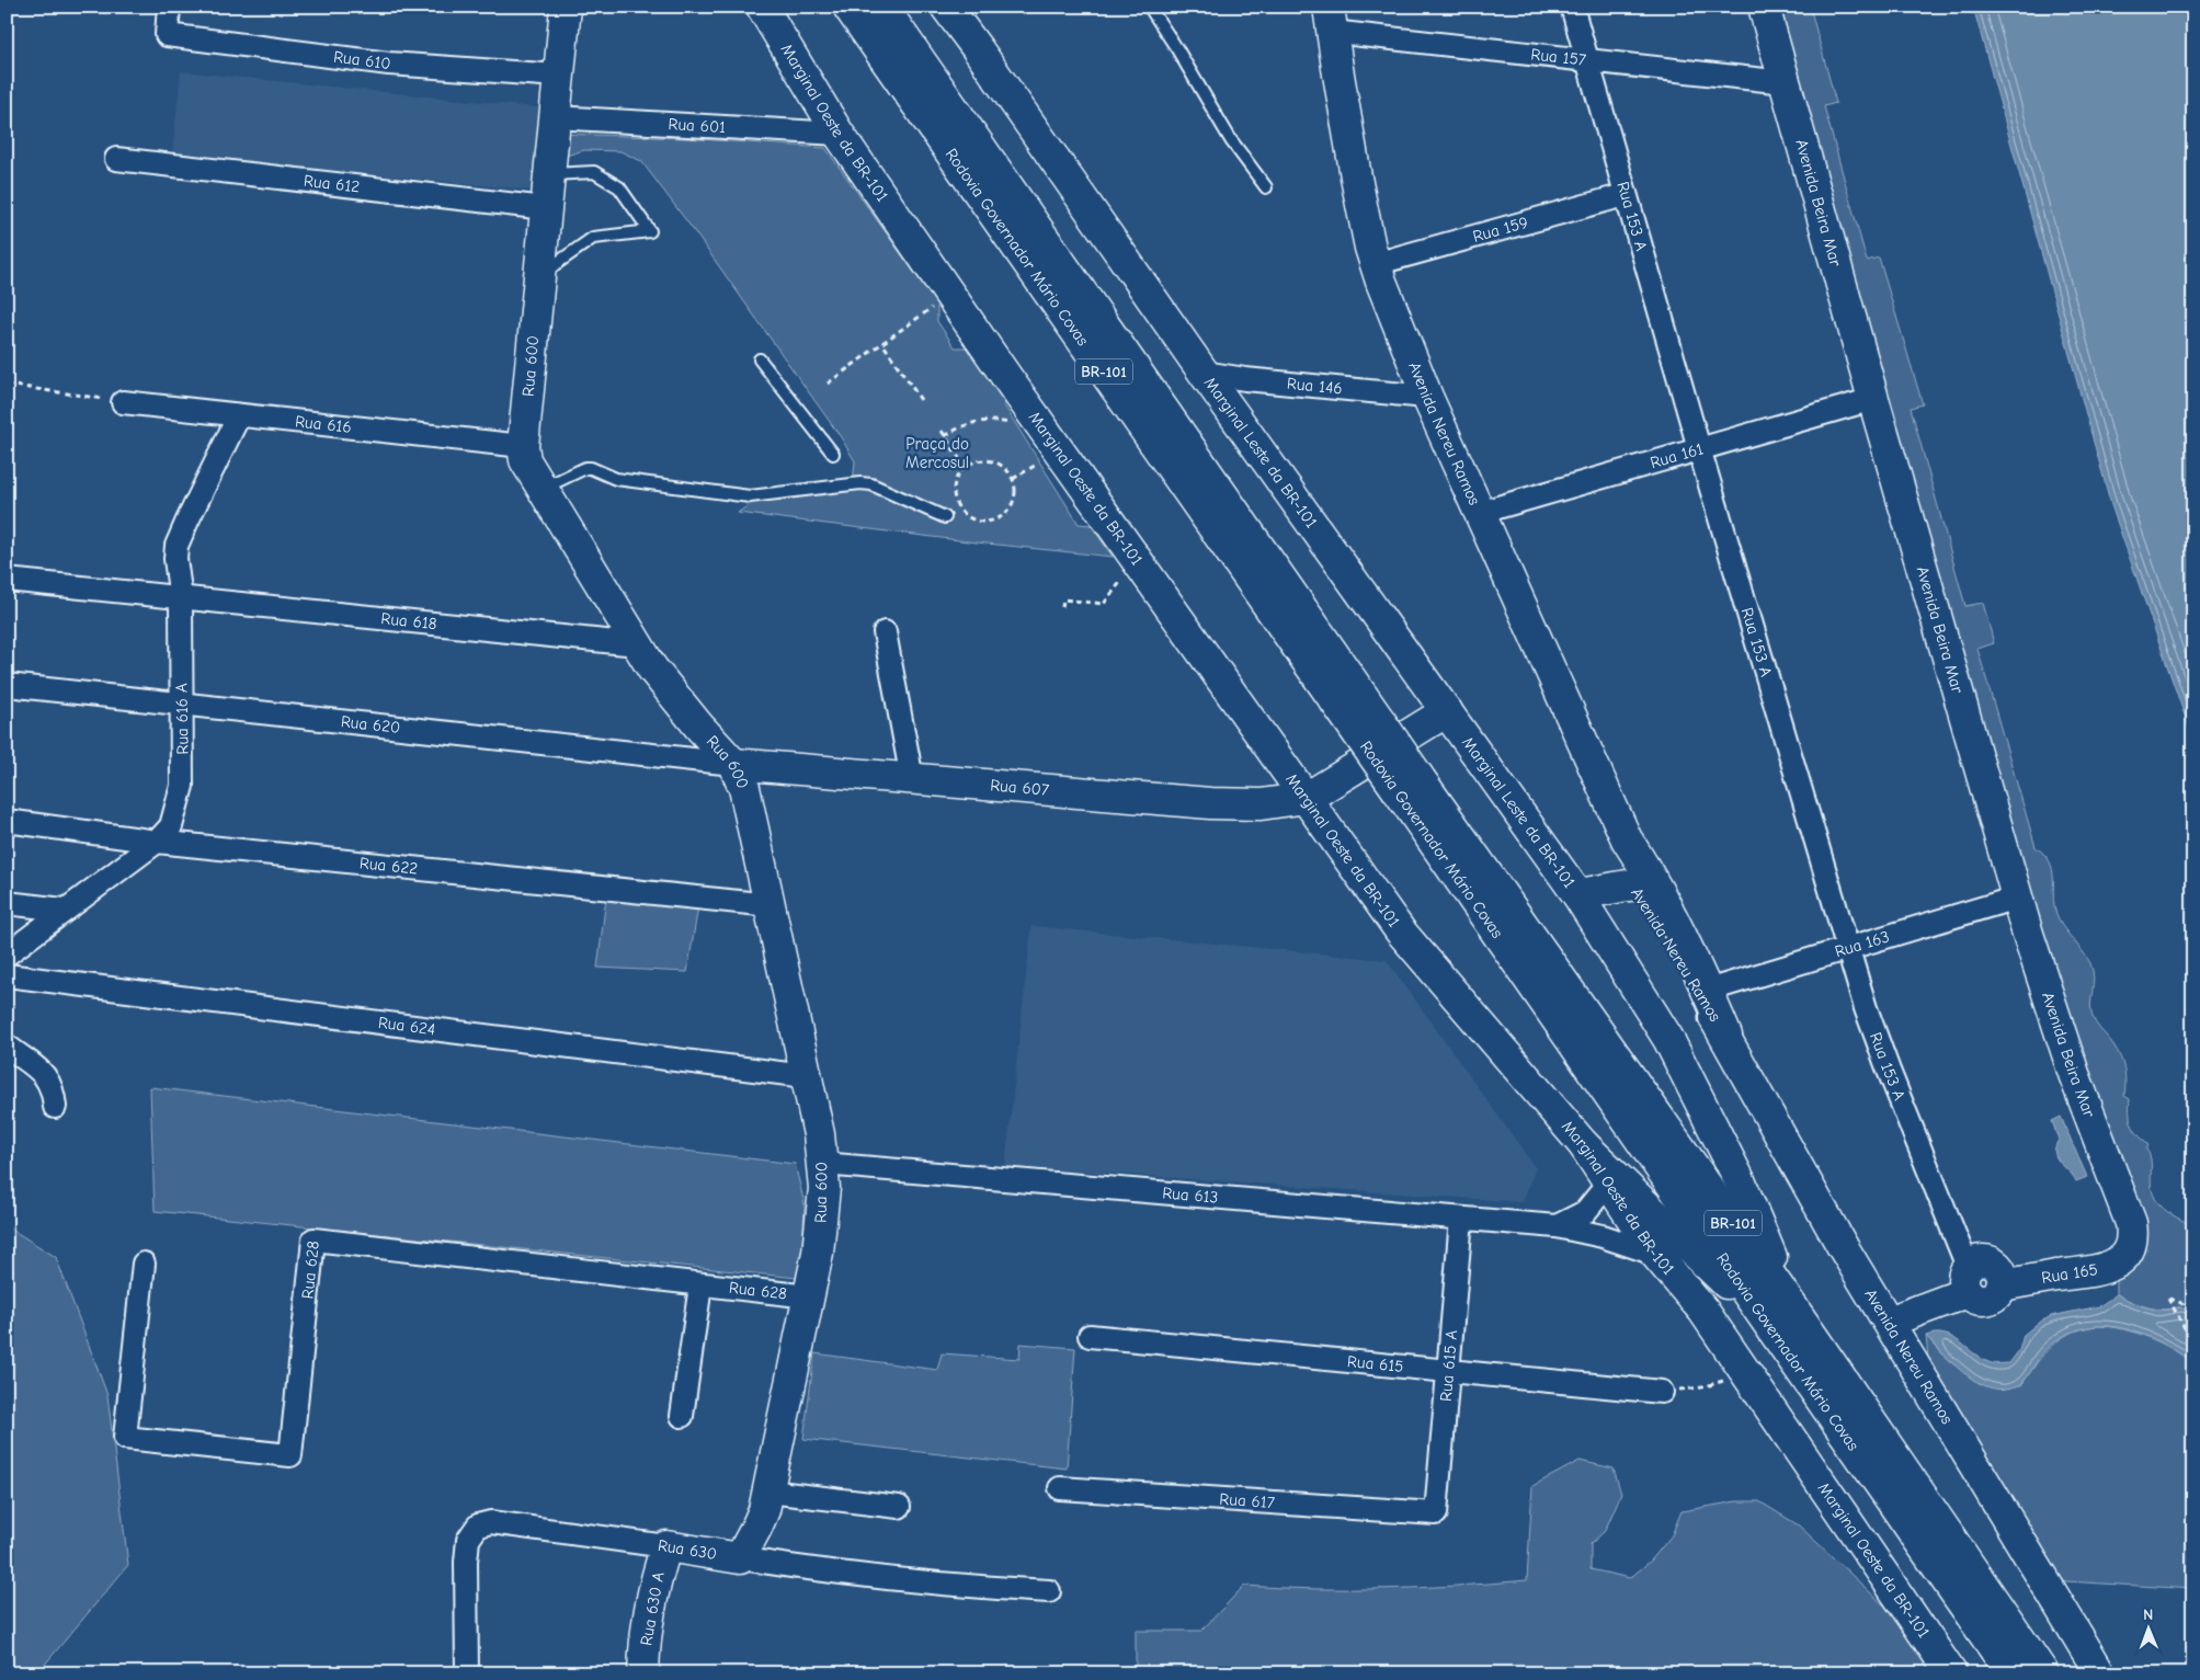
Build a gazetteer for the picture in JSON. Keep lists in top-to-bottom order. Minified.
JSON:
{"streets":{"main road":["Marginal Oeste da BR-101","Avenida Beira Mar","Rodovia Governador Mário Covas","Rua 600","BR-101","Avenida Nereu Ramos","Marginal Leste da BR-101","Rua 607","Rua 165","Rua 630","Rua 630 A"],"street":["Rua 157","Rua 610","Rua 601","Rua 612","Rua 153 A","Rua 159","Rua 146","Rua 616","Rua 161","Rua 618","Rua 616 A","Rua 620","Rua 622","Rua 163","Rua 624","Rua 613","Rua 628","Rua 615","Rua 615 A","Rua 617"]},"crossings":[["Rua 157","Avenida Beira Mar"],["Rua 157","Rua 153 A"],["Rua 157","Avenida Nereu Ramos"],["Rua 610","Rua 600"],["Marginal Oeste da BR-101","Rua 601"],["Marginal Oeste da BR-101","Rua 607"],["Marginal Oeste da BR-101","Rua 613"],["Rua 601","Rua 600"],["Rua 612","Rua 600"],["Avenida Beira Mar","Rua 161"],["Avenida Beira Mar","Rua 163"],["Avenida Beira Mar","Rua 165"],["Rua 153 A","Rua 159"],["Rua 153 A","Rua 161"],["Rua 153 A","Rua 163"],["Rua 153 A","Rua 165"],["Rua 159","Avenida Nereu Ramos"],["Rodovia Governador Mário Covas","Marginal Leste da BR-101"],["Rua 600","Rua 616"],["Rua 600","Rua 618"],["Rua 600","Rua 620"],["Rua 600","Rua 607"],["Rua 600","Rua 622"],["Rua 600","Rua 624"],["Rua 600","Rua 613"],["Rua 600","Rua 628"],["Rua 600","Rua 630"],["Rua 146","Avenida Nereu Ramos"],["Rua 146","Marginal Leste da BR-101"],["Rua 616","Rua 616 A"],["Avenida Nereu Ramos","Rua 161"],["Avenida Nereu Ramos","Rua 163"],["Rua 618","Rua 616 A"],["Rua 616 A","Rua 620"],["Rua 616 A","Rua 622"],["Rua 620","Rua 607"],["Rua 613","Rua 615 A"],["Rua 615","Rua 615 A"],["Rua 615 A","Rua 617"],["Rua 630","Rua 630 A"]],"parks":["Praça do Mercosul"],"north":"top"}
